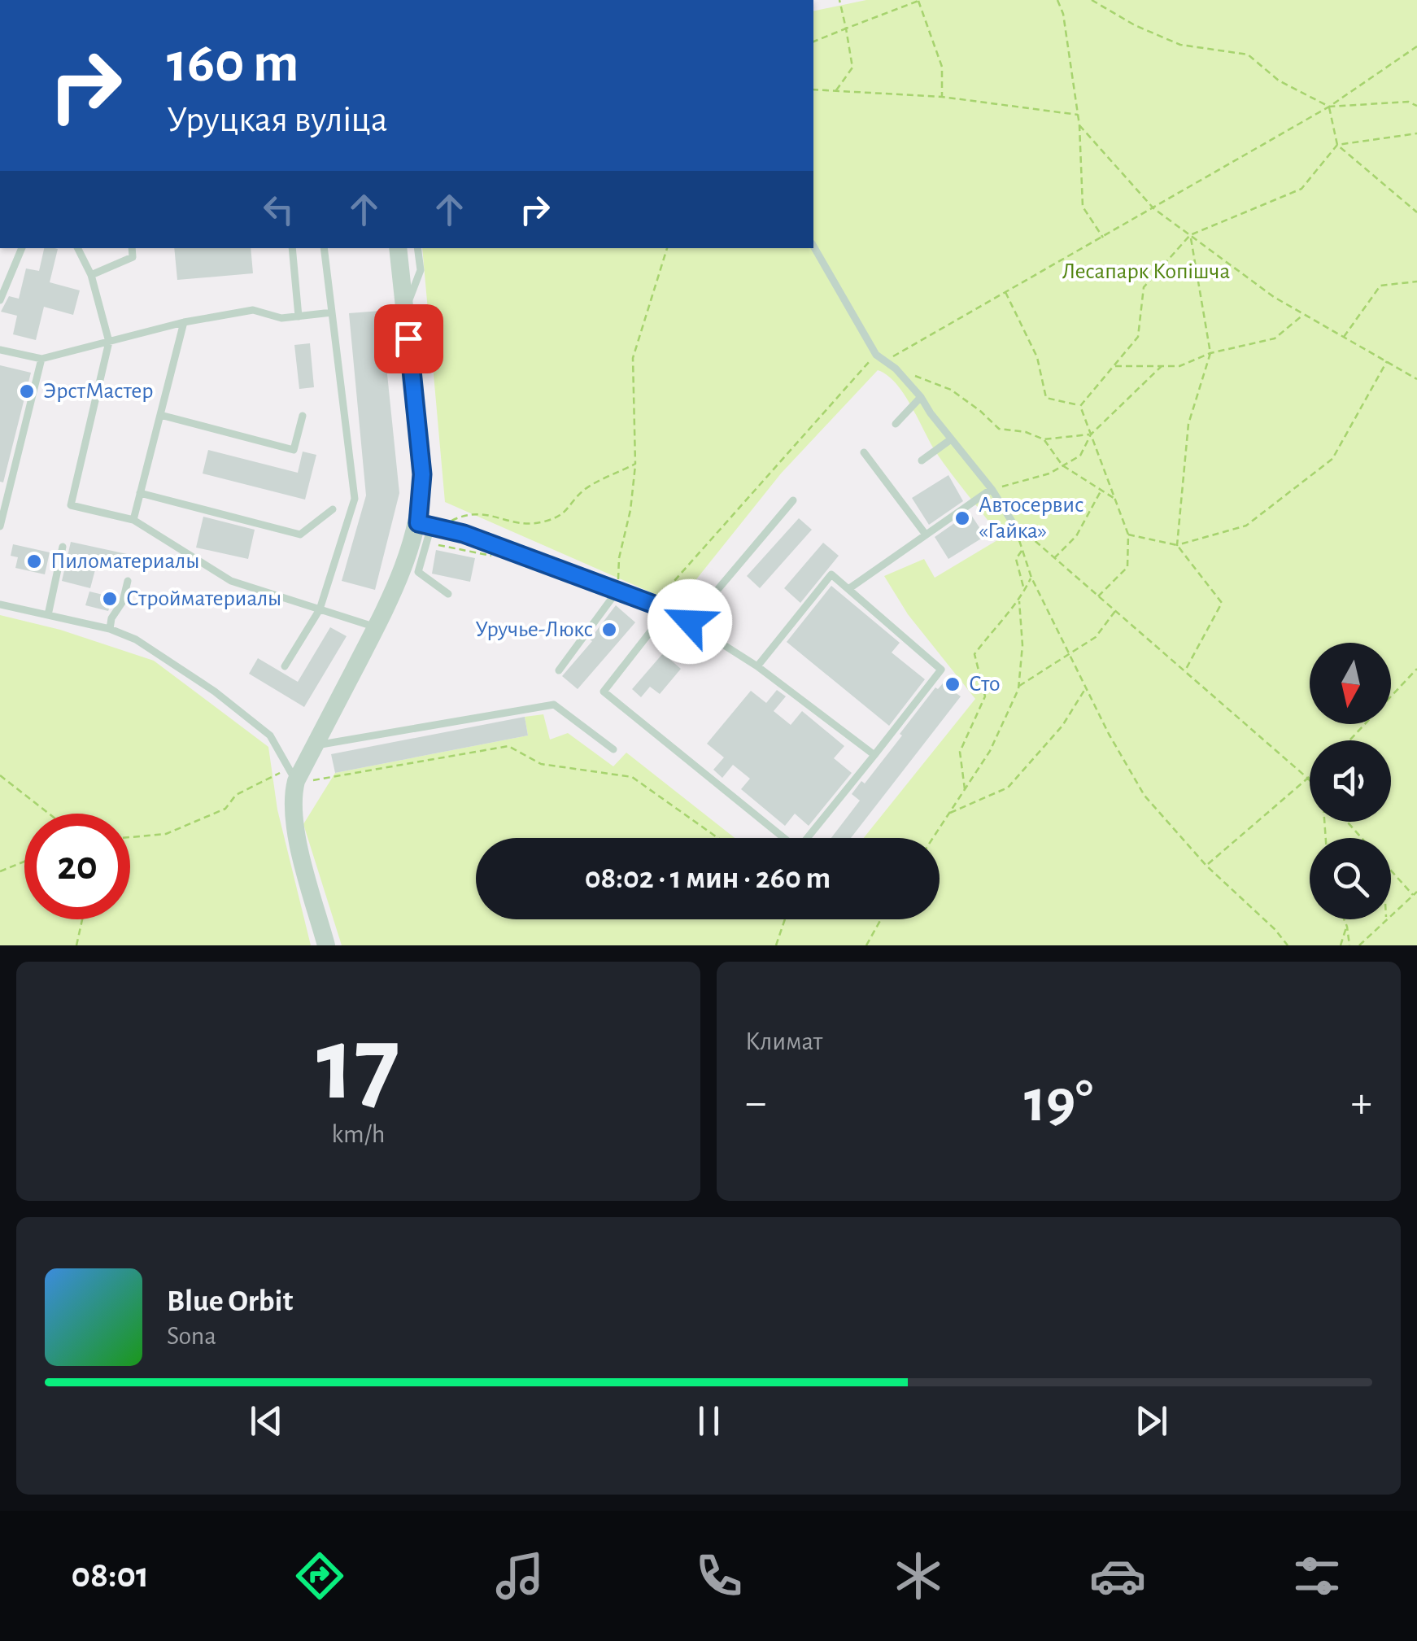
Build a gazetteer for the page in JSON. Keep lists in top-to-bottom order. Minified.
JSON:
{"parks":["Лесапарк Копішча"],"places":["ЭрстМастер","Автосервис «Гайка»","Пиломатериалы","Стройматериалы","Уручье-Люкс","Сто"],"north":"bottom","page":{"turn":["160 m","Уруцкая вуліца"],"limit":"20","trip":"08:02 · 1 мин · 260 m","tile":[["17","km/h"],"Климат"],"heat":["−","19°","+"],"song":["Blue Orbit","Sona"],"tabs":"08:01"}}
